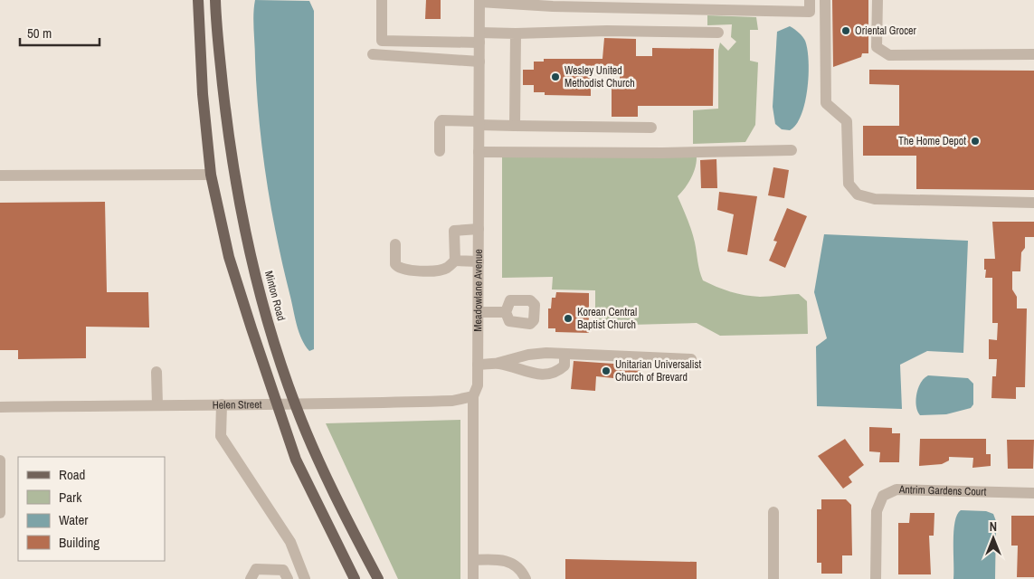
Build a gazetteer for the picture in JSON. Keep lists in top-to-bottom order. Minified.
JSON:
{"streets":{"main road":["Minton Road"],"street":["Meadowlane Avenue","Helen Street","Antrim Gardens Court"]},"crossings":[["Meadowlane Avenue","Helen Street"],["Minton Road","Helen Street"]],"places":["Oriental Grocer","Wesley United Methodist Church","The Home Depot","Korean Central Baptist Church","Unitarian Universalist Church of Brevard"],"legend":["Road","Park","Water","Building"],"scale_bar":"50 m","north":"top"}
